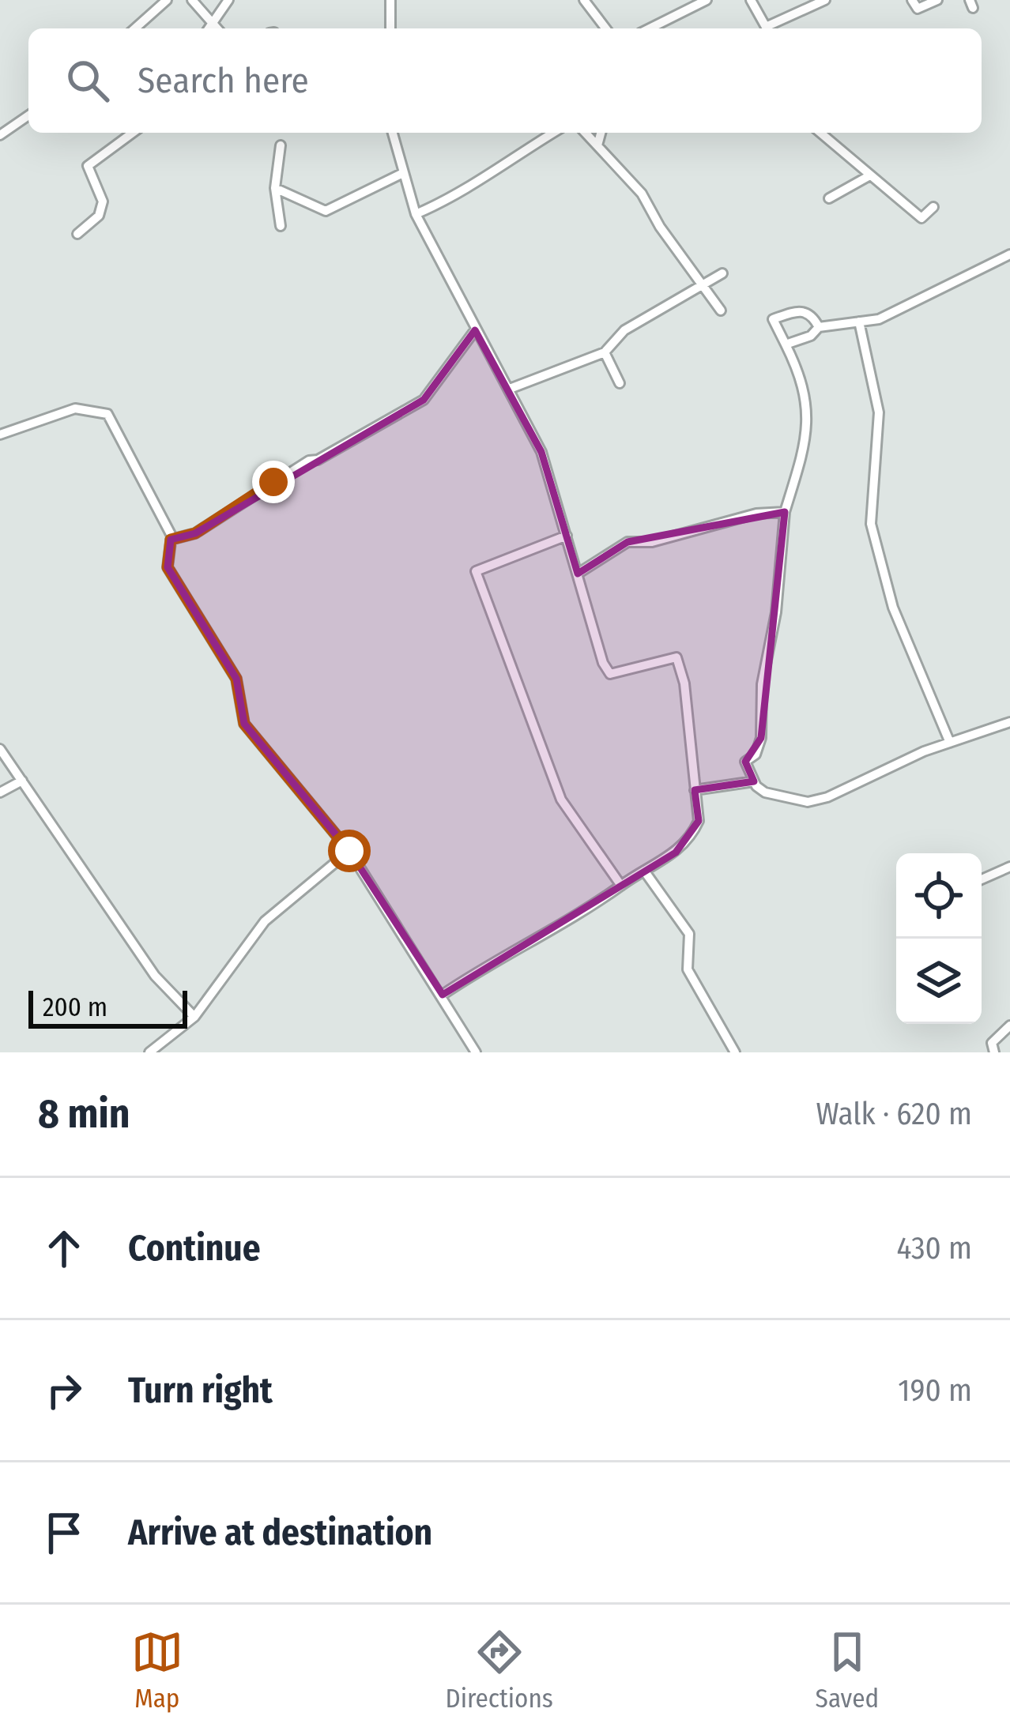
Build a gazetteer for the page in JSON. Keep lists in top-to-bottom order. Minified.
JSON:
{"scale_bar":"200 m","page":{"search":"Search here","scale":"200 m","heading":["8 min","Walk · 620 m"],"list":[["Continue","430 m"],["Turn right","190 m"],"Arrive at destination"],"nav":["Map","Directions","Saved"]}}
